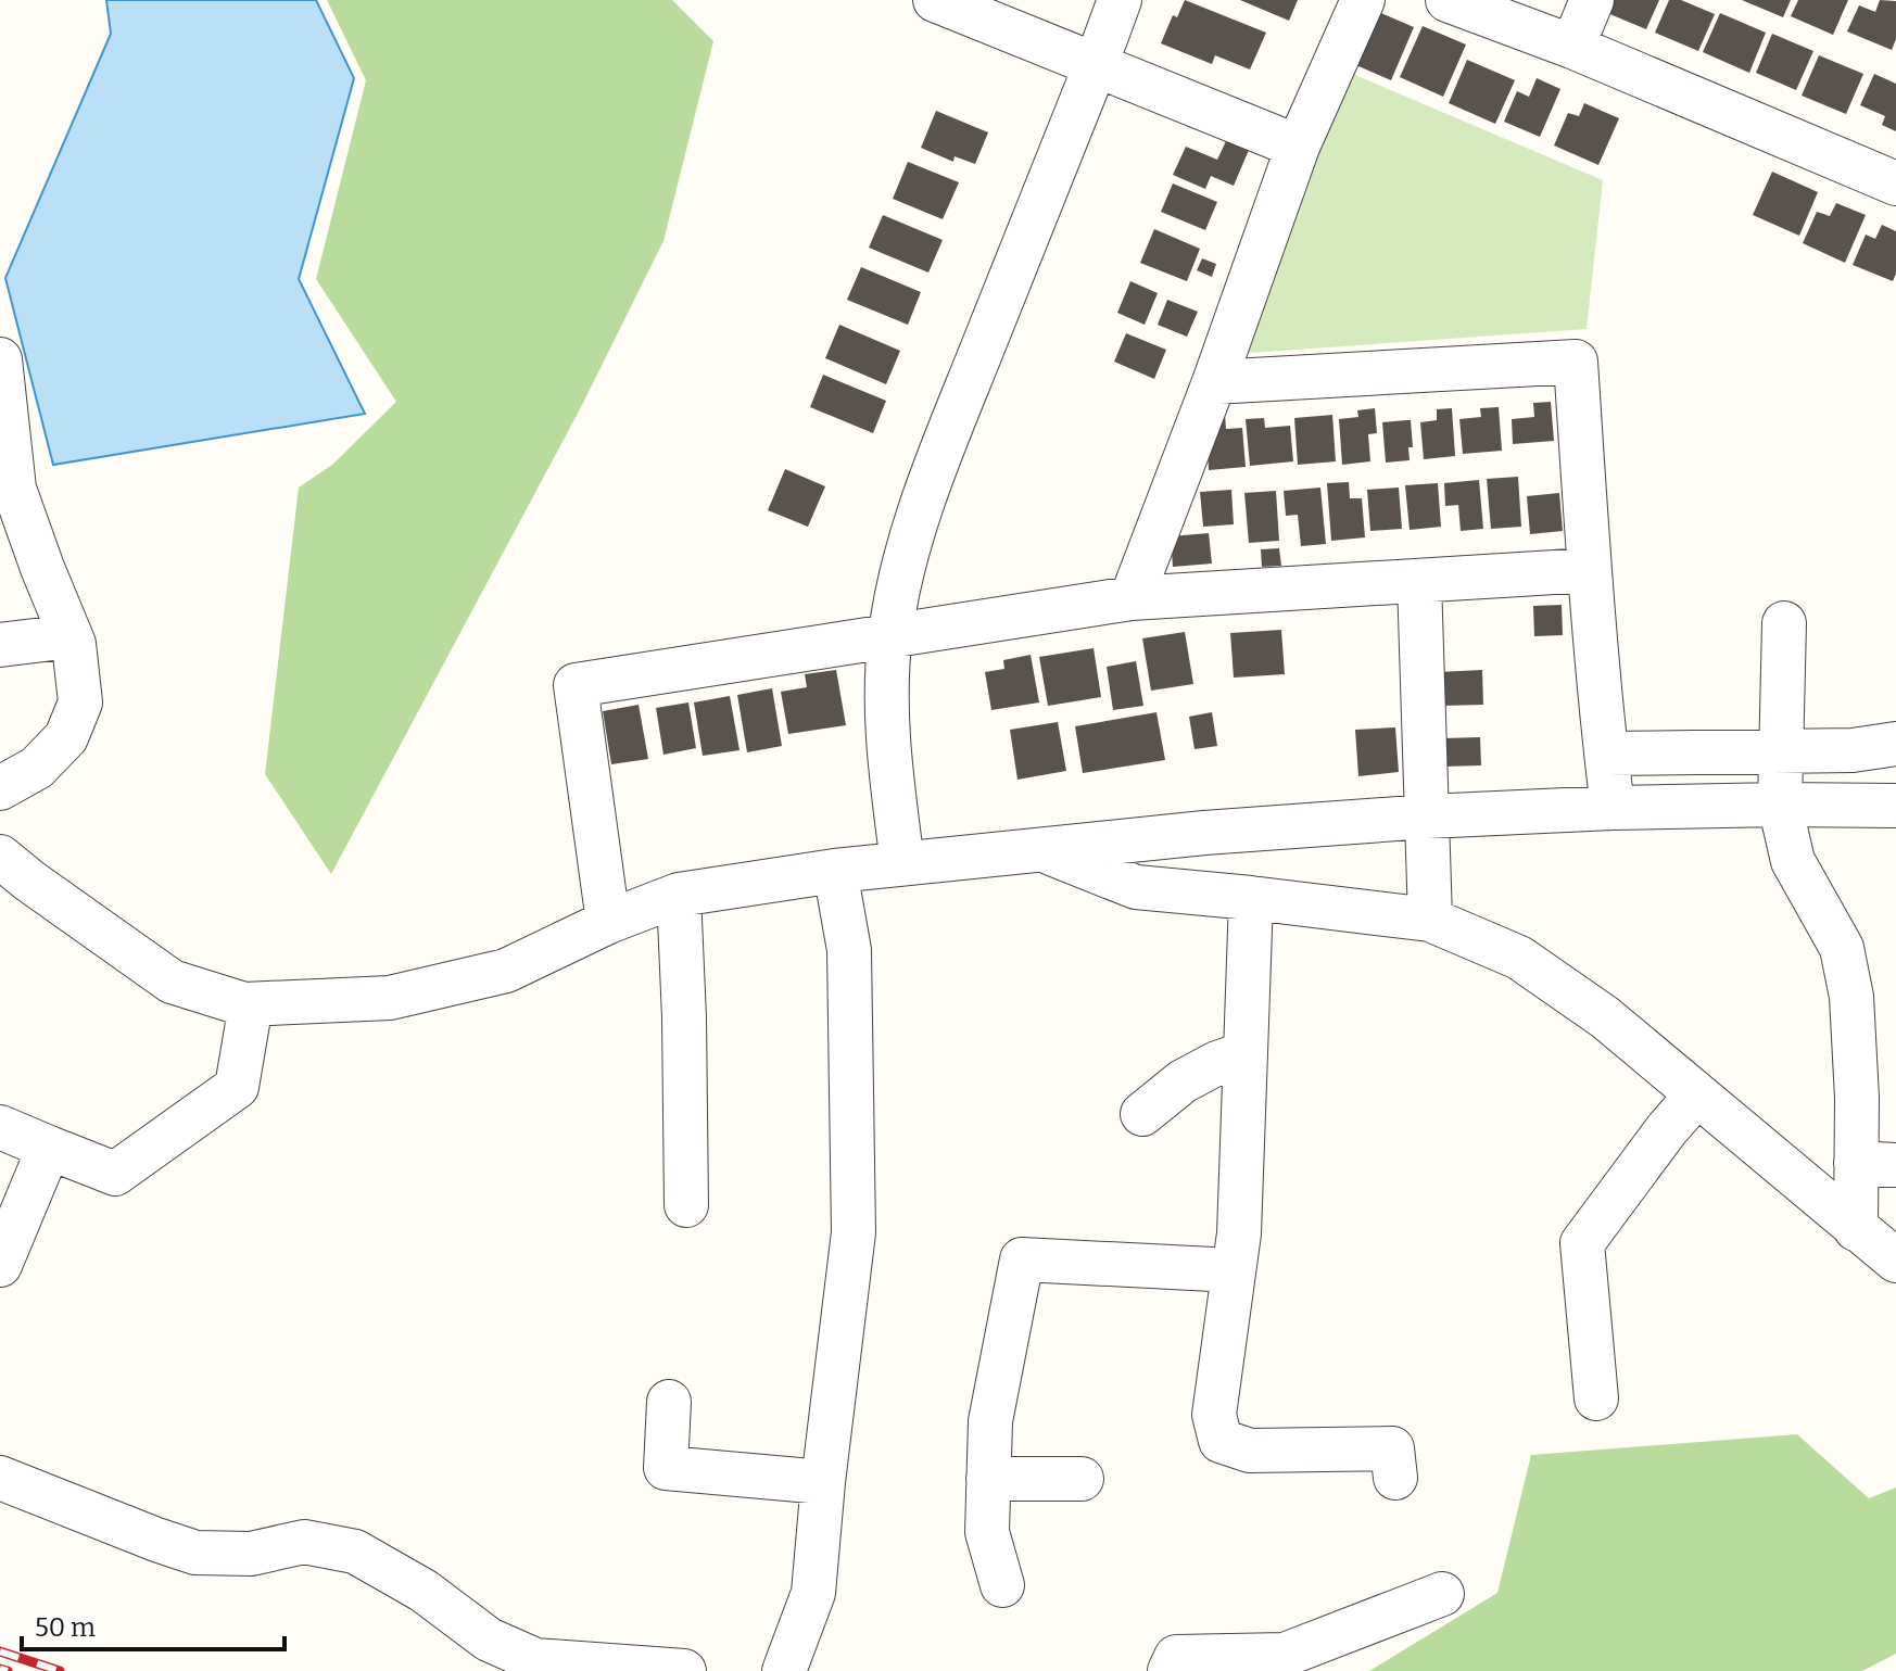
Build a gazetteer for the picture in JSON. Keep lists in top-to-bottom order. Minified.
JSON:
{"scale_bar":"50 m"}
